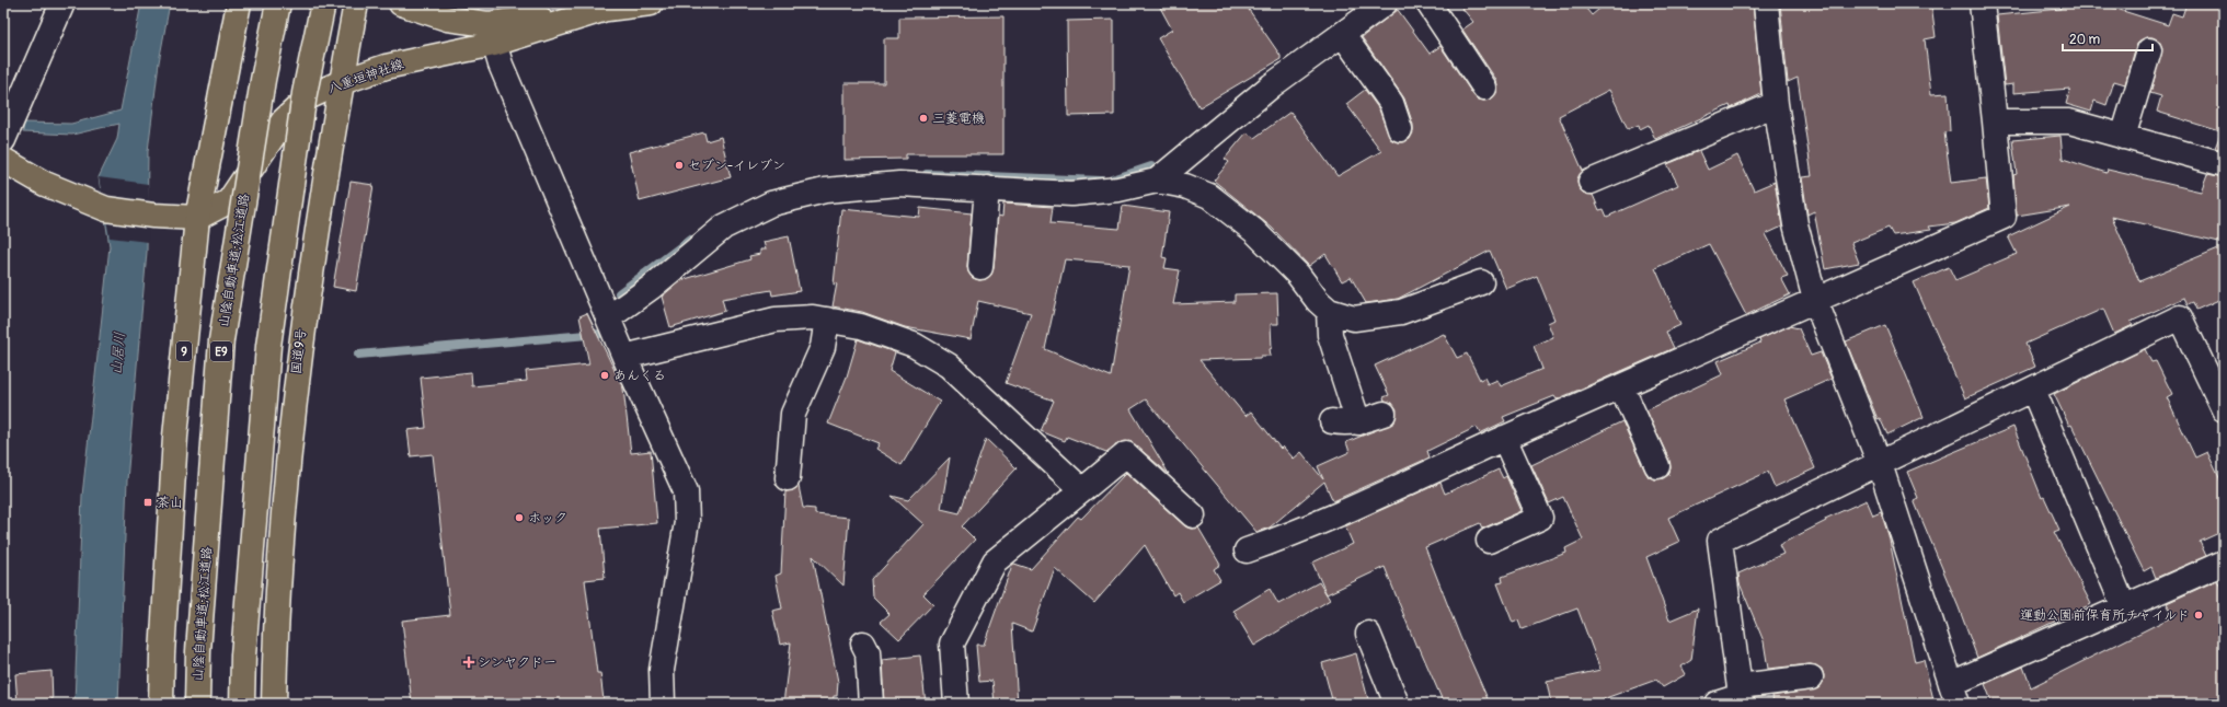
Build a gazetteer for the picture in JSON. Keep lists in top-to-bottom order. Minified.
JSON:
{"streets":{"main road":["八重垣神社線","山陰自動車道;松江道路","9","E9","国道9号"]},"crossings":[["八重垣神社線","9"],["八重垣神社線","国道9号"]],"water":["山居川"],"places":{"other":["三菱電機","セブン-イレブン","あんくる","ホック","運動公園前保育所チャイルド"],"transit":["茶山"],"health":["シンヤクドー"]},"scale_bar":"20 m"}
